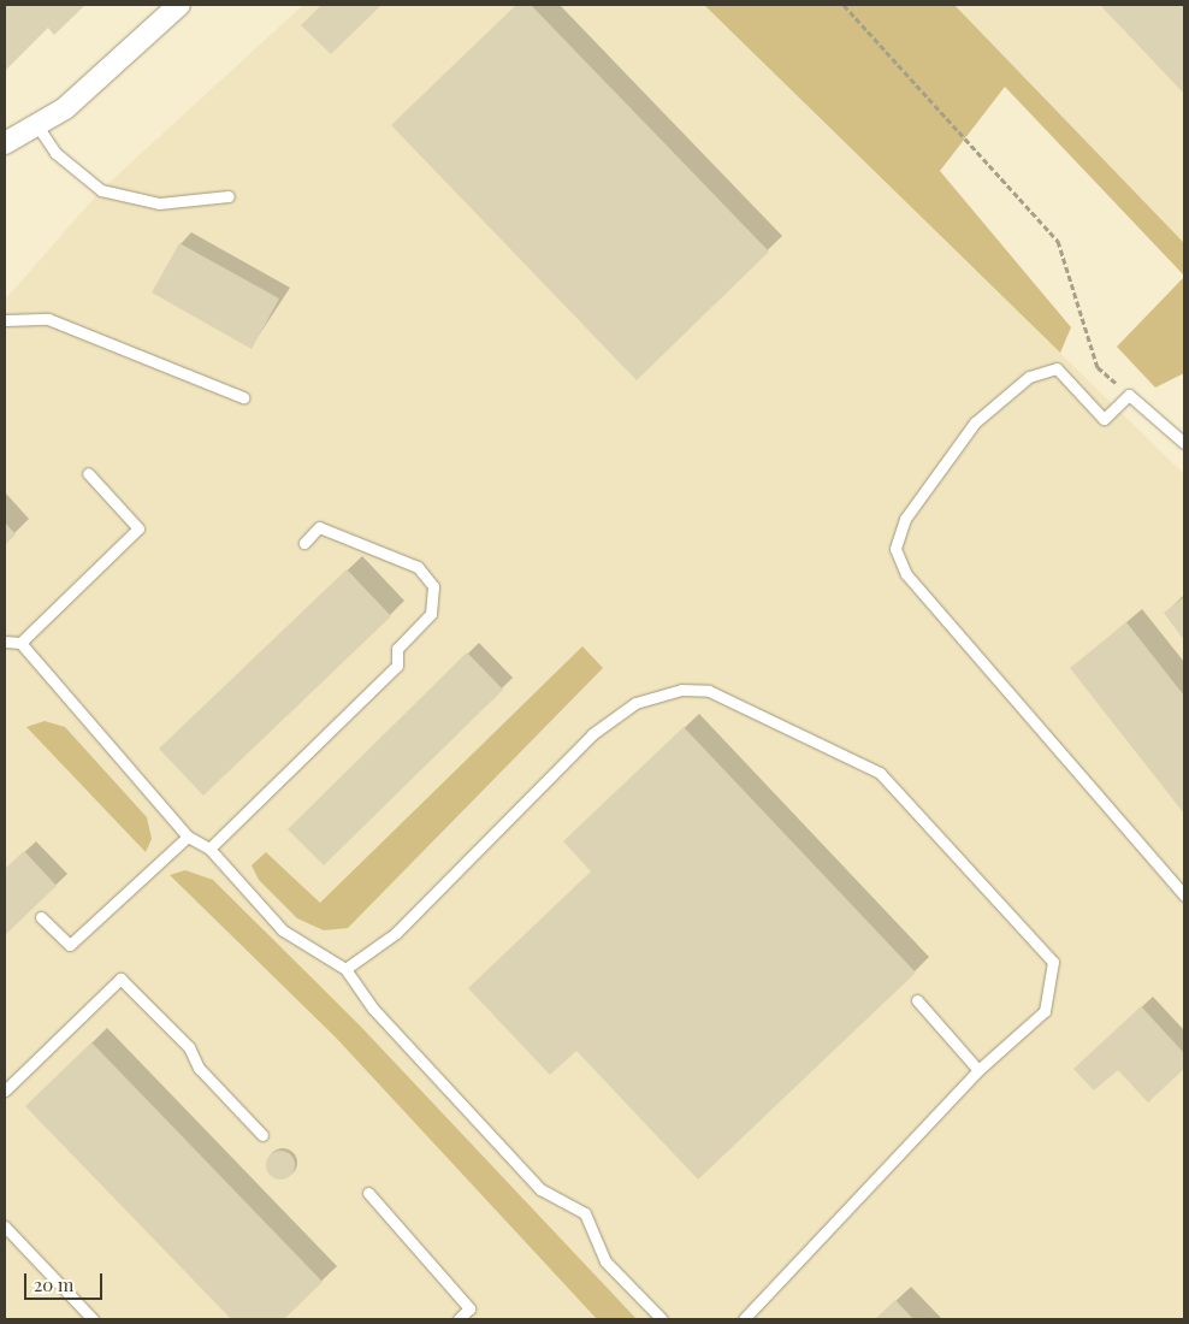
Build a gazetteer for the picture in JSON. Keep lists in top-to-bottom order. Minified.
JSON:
{"scale_bar":"20 m"}
